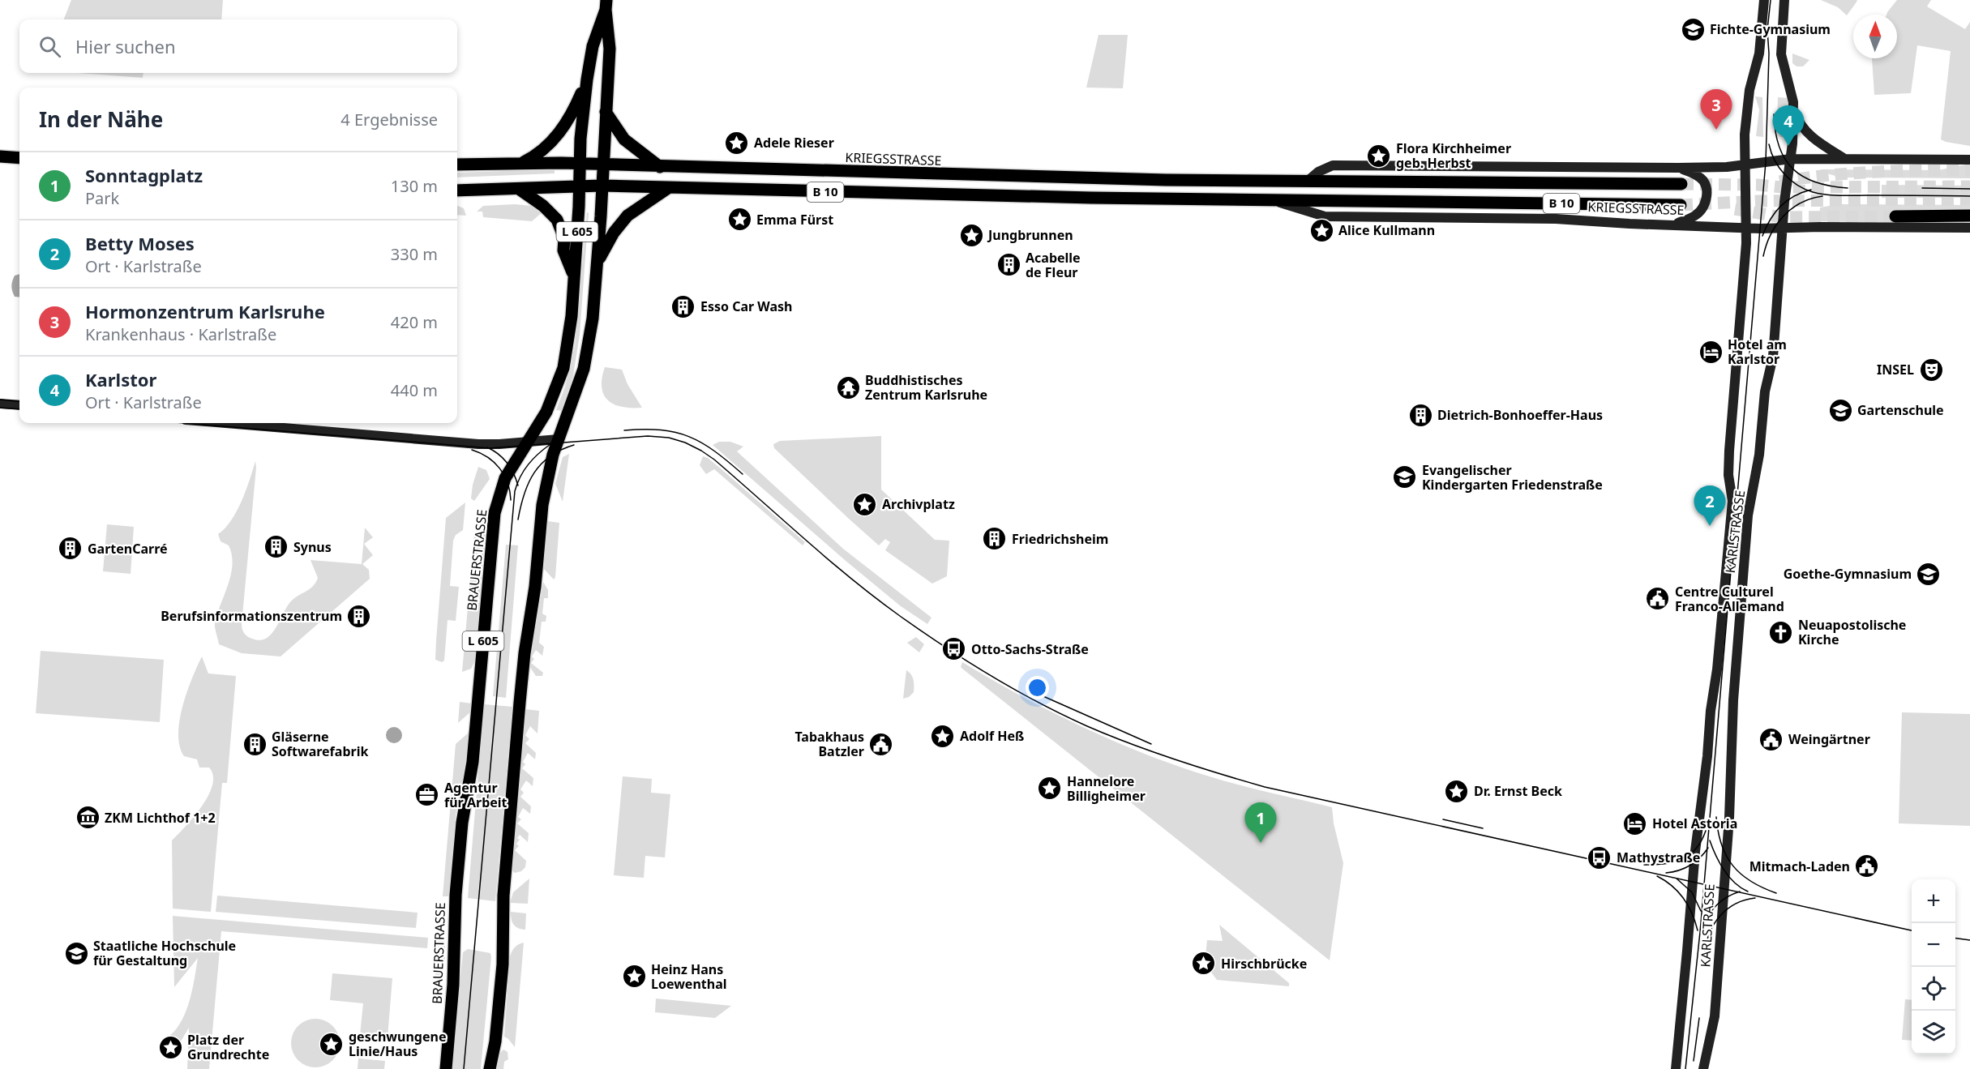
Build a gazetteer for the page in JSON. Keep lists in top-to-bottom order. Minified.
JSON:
{"streets":{"main road":["KRIEGSSTRASSE","B 10","L 605","KARLSTRASSE","BRAUERSTRASSE"]},"crossings":[["KRIEGSSTRASSE","B 10"],["KRIEGSSTRASSE","L 605"],["KRIEGSSTRASSE","KARLSTRASSE"],["B 10","L 605"],["B 10","BRAUERSTRASSE"],["L 605","BRAUERSTRASSE"]],"places":{"school or university":["Fichte-Gymnasium","Gartenschule","Evangelischer Kindergarten Friedenstraße","Goethe-Gymnasium","Staatliche Hochschule für Gestaltung"],"place":["Adele Rieser","Flora Kirchheimer geb. Herbst","Emma Fürst","Alice Kullmann","Jungbrunnen","Archivplatz","Adolf Heß","Hannelore Billigheimer","Dr. Ernst Beck","Hirschbrücke","Heinz Hans Loewenthal","geschwungene Linie/Haus","Platz der Grundrechte"],"building":["Acabelle de Fleur","Esso Car Wash","Dietrich-Bonhoeffer-Haus","Friedrichsheim","Synus","GartenCarré","Berufsinformationszentrum","Gläserne Softwarefabrik"],"hotel":["Hotel am Karlstor","Hotel Astoria"],"theatre":["INSEL"],"temple":["Buddhistisches Zentrum Karlsruhe"],"public building":["Centre Culturel Franco-Allemand","Weingärtner","Tabakhaus Batzler","Mitmach-Laden"],"church":["Neuapostolische Kirche"],"bus stop":["Otto-Sachs-Straße","Mathystraße"],"office":["Agentur für Arbeit"],"museum":["ZKM Lichthof 1+2"]},"north":"top","page":{"search":"Hier suchen","heading":["In der Nähe","4 Ergebnisse"],"pins":["3","4","2","1"],"list":[{"mark":"1","name":"Sonntagplatz","note":"Park","value":"130 m"},{"mark":"2","name":"Betty Moses","note":"Ort · Karlstraße","value":"330 m"},{"mark":"3","name":"Hormonzentrum Karlsruhe","note":"Krankenhaus · Karlstraße","value":"420 m"},{"mark":"4","name":"Karlstor","note":"Ort · Karlstraße","value":"440 m"}],"map_buttons":["+","−"]}}
